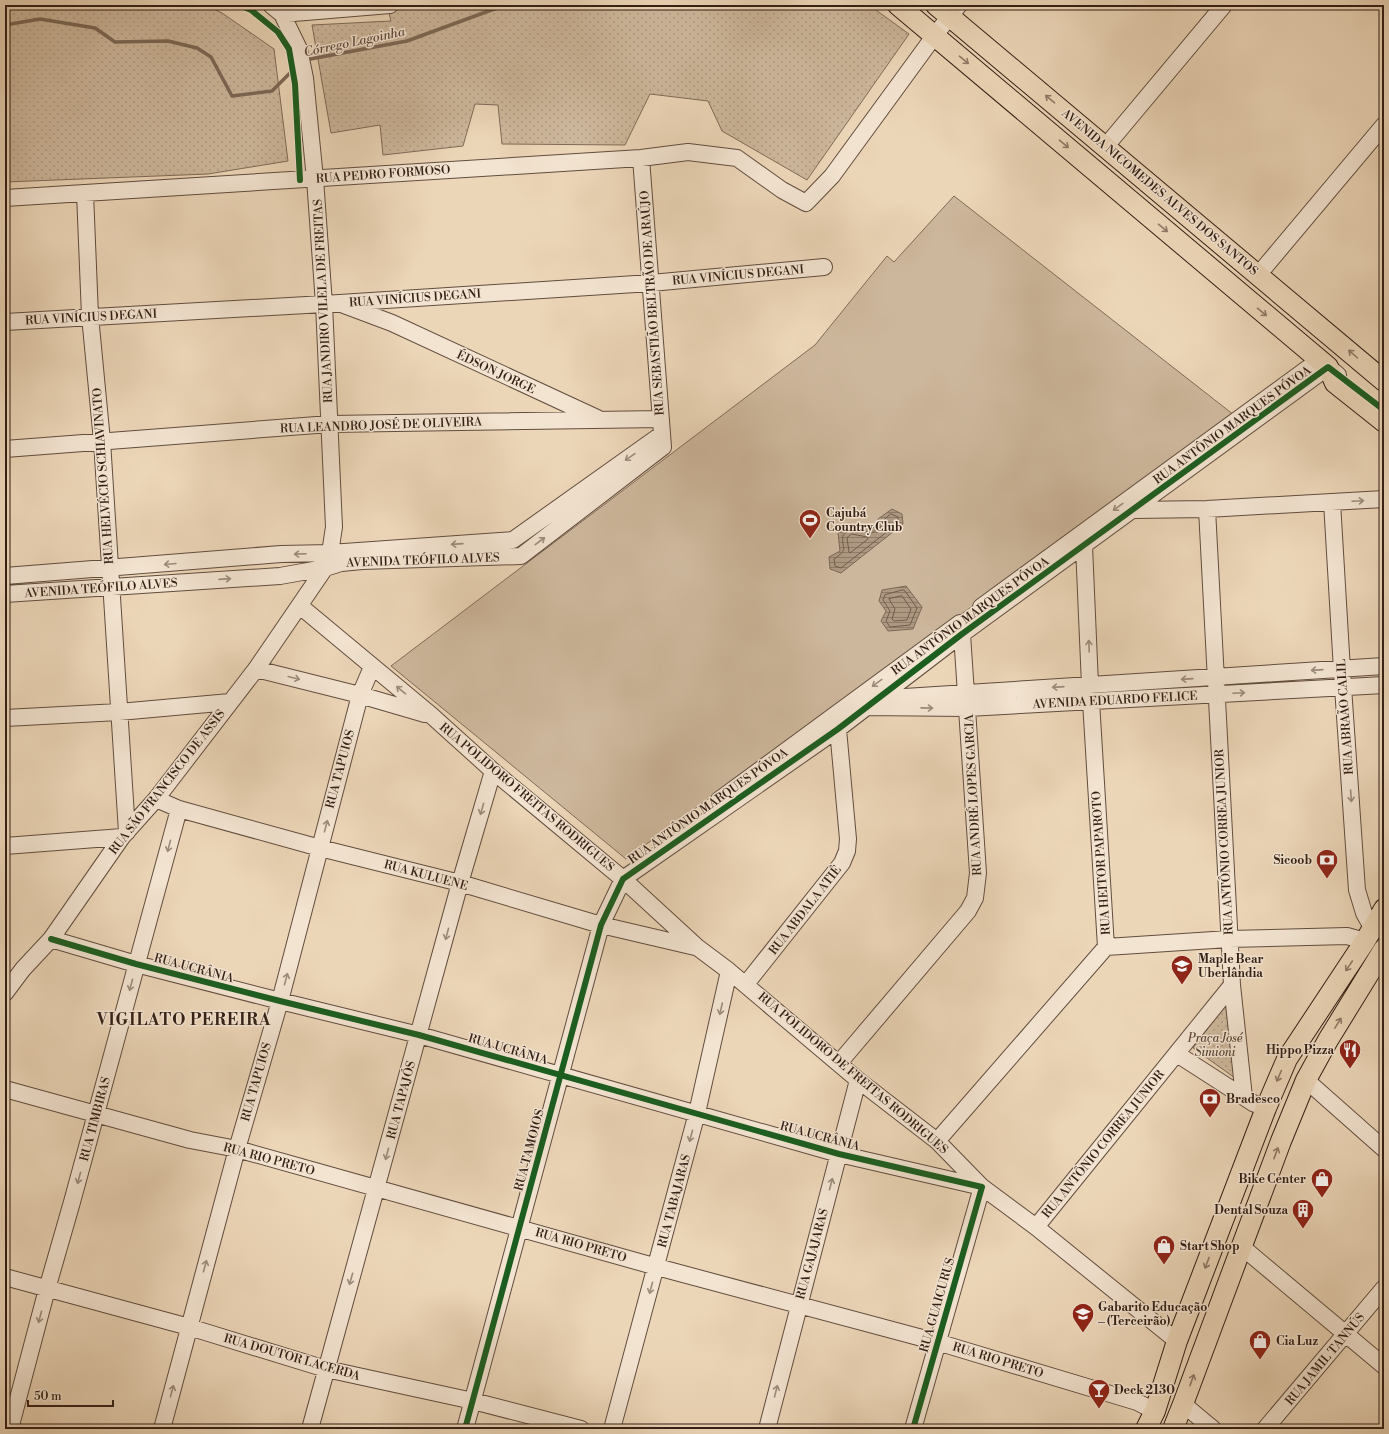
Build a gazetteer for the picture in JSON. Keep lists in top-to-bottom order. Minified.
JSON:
{"streets":{"main road":["AVENIDA NICOMEDES ALVES DOS SANTOS"],"street":["RUA PEDRO FORMOSO","RUA VINÍCIUS DEGANI","RUA JANDIRO VILELA DE FREITAS","RUA SEBASTIÃO BELTRÃO DE ARAÚJO","ÉDSON JORGE","RUA LEANDRO JOSÉ DE OLIVEIRA","RUA ANTÔNIO MARQUES PÓVOA","RUA HELVÉCIO SCHIAVINATO","AVENIDA TEÓFILO ALVES","AVENIDA EDUARDO FELICE","RUA ABRAÃO CALIL","RUA TAPUIOS","RUA SÃO FRANCISCO DE ASSIS","RUA ANDRÉ LOPES GARCIA","RUA POLIDORO FREITAS RODRIGUES","RUA ANTÔNIO CORREA JUNIOR","RUA HEITOR PAPAROTO","RUA KULUENE","RUA ABDALA ATIÊ","RUA UCRÂNIA","RUA POLIDORO DE FREITAS RODRIGUES","RUA TAPAJÓS","RUA TIMBIRAS","RUA TAMOIOS","RUA RIO PRETO","RUA TABAJARAS","RUA GAJAJARAS","RUA GUAICURUS","RUA DOUTOR LACERDA","RUA JAMIL TANNÚS"]},"crossings":[["RUA PEDRO FORMOSO","RUA JANDIRO VILELA DE FREITAS"],["RUA PEDRO FORMOSO","RUA SEBASTIÃO BELTRÃO DE ARAÚJO"],["RUA PEDRO FORMOSO","RUA HELVÉCIO SCHIAVINATO"],["RUA VINÍCIUS DEGANI","RUA JANDIRO VILELA DE FREITAS"],["RUA VINÍCIUS DEGANI","RUA SEBASTIÃO BELTRÃO DE ARAÚJO"],["RUA VINÍCIUS DEGANI","ÉDSON JORGE"],["RUA VINÍCIUS DEGANI","RUA HELVÉCIO SCHIAVINATO"],["RUA JANDIRO VILELA DE FREITAS","ÉDSON JORGE"],["RUA JANDIRO VILELA DE FREITAS","RUA LEANDRO JOSÉ DE OLIVEIRA"],["RUA JANDIRO VILELA DE FREITAS","AVENIDA TEÓFILO ALVES"],["RUA JANDIRO VILELA DE FREITAS","RUA SÃO FRANCISCO DE ASSIS"],["RUA SEBASTIÃO BELTRÃO DE ARAÚJO","RUA LEANDRO JOSÉ DE OLIVEIRA"],["RUA SEBASTIÃO BELTRÃO DE ARAÚJO","AVENIDA TEÓFILO ALVES"],["ÉDSON JORGE","RUA LEANDRO JOSÉ DE OLIVEIRA"],["RUA LEANDRO JOSÉ DE OLIVEIRA","RUA HELVÉCIO SCHIAVINATO"],["RUA LEANDRO JOSÉ DE OLIVEIRA","AVENIDA TEÓFILO ALVES"],["RUA ANTÔNIO MARQUES PÓVOA","AVENIDA EDUARDO FELICE"],["RUA ANTÔNIO MARQUES PÓVOA","RUA ANDRÉ LOPES GARCIA"],["RUA ANTÔNIO MARQUES PÓVOA","RUA POLIDORO FREITAS RODRIGUES"],["RUA ANTÔNIO MARQUES PÓVOA","RUA HEITOR PAPAROTO"],["RUA ANTÔNIO MARQUES PÓVOA","RUA ABDALA ATIÊ"],["RUA ANTÔNIO MARQUES PÓVOA","RUA POLIDORO DE FREITAS RODRIGUES"],["RUA ANTÔNIO MARQUES PÓVOA","RUA TAMOIOS"],["RUA HELVÉCIO SCHIAVINATO","AVENIDA TEÓFILO ALVES"],["RUA HELVÉCIO SCHIAVINATO","RUA SÃO FRANCISCO DE ASSIS"],["AVENIDA TEÓFILO ALVES","RUA SÃO FRANCISCO DE ASSIS"],["AVENIDA EDUARDO FELICE","RUA ABRAÃO CALIL"],["AVENIDA EDUARDO FELICE","RUA ANDRÉ LOPES GARCIA"],["AVENIDA EDUARDO FELICE","RUA ANTÔNIO CORREA JUNIOR"],["AVENIDA EDUARDO FELICE","RUA HEITOR PAPAROTO"],["AVENIDA EDUARDO FELICE","RUA ABDALA ATIÊ"],["RUA TAPUIOS","RUA POLIDORO FREITAS RODRIGUES"],["RUA TAPUIOS","RUA KULUENE"],["RUA TAPUIOS","RUA UCRÂNIA"],["RUA TAPUIOS","RUA RIO PRETO"],["RUA TAPUIOS","RUA DOUTOR LACERDA"],["RUA SÃO FRANCISCO DE ASSIS","RUA POLIDORO FREITAS RODRIGUES"],["RUA SÃO FRANCISCO DE ASSIS","RUA KULUENE"],["RUA SÃO FRANCISCO DE ASSIS","RUA UCRÂNIA"],["RUA ANDRÉ LOPES GARCIA","RUA POLIDORO DE FREITAS RODRIGUES"],["RUA POLIDORO FREITAS RODRIGUES","RUA POLIDORO DE FREITAS RODRIGUES"],["RUA POLIDORO FREITAS RODRIGUES","RUA TAPAJÓS"],["RUA POLIDORO FREITAS RODRIGUES","RUA TAMOIOS"],["RUA ANTÔNIO CORREA JUNIOR","RUA POLIDORO DE FREITAS RODRIGUES"],["RUA HEITOR PAPAROTO","RUA POLIDORO DE FREITAS RODRIGUES"],["RUA KULUENE","RUA POLIDORO DE FREITAS RODRIGUES"],["RUA KULUENE","RUA TAPAJÓS"],["RUA KULUENE","RUA TIMBIRAS"],["RUA KULUENE","RUA TAMOIOS"],["RUA ABDALA ATIÊ","RUA POLIDORO DE FREITAS RODRIGUES"],["RUA UCRÂNIA","RUA POLIDORO DE FREITAS RODRIGUES"],["RUA UCRÂNIA","RUA TAPAJÓS"],["RUA UCRÂNIA","RUA TIMBIRAS"],["RUA UCRÂNIA","RUA TAMOIOS"],["RUA UCRÂNIA","RUA TABAJARAS"],["RUA UCRÂNIA","RUA GAJAJARAS"],["RUA UCRÂNIA","RUA GUAICURUS"],["RUA POLIDORO DE FREITAS RODRIGUES","RUA TAMOIOS"],["RUA POLIDORO DE FREITAS RODRIGUES","RUA TABAJARAS"],["RUA POLIDORO DE FREITAS RODRIGUES","RUA GAJAJARAS"],["RUA POLIDORO DE FREITAS RODRIGUES","RUA GUAICURUS"],["RUA TAPAJÓS","RUA RIO PRETO"],["RUA TAPAJÓS","RUA DOUTOR LACERDA"],["RUA TIMBIRAS","RUA RIO PRETO"],["RUA TIMBIRAS","RUA DOUTOR LACERDA"],["RUA TAMOIOS","RUA RIO PRETO"],["RUA TAMOIOS","RUA DOUTOR LACERDA"],["RUA RIO PRETO","RUA TABAJARAS"],["RUA RIO PRETO","RUA GAJAJARAS"],["RUA RIO PRETO","RUA GUAICURUS"]],"one_way":["RUA ABRAÃO CALIL","RUA TAPUIOS","RUA TAPAJÓS","RUA TIMBIRAS","RUA TABAJARAS","RUA GAJAJARAS"],"districts":["VIGILATO PEREIRA"],"water":["Córrego Lagoinha"],"parks":["Praça José Simioni"],"places":{"sports":["Cajubá Country Club"],"bank":["Sicoob","Bradesco"],"school or university":["Maple Bear Uberlândia","Gabarito Educação – (Terceirão)"],"restaurant":["Hippo Pizza"],"shop":["Bike Center","Start Shop","Cia Luz"],"building":["Dental Souza"],"bar":["Deck 2130"]},"scale_bar":"50 m"}
